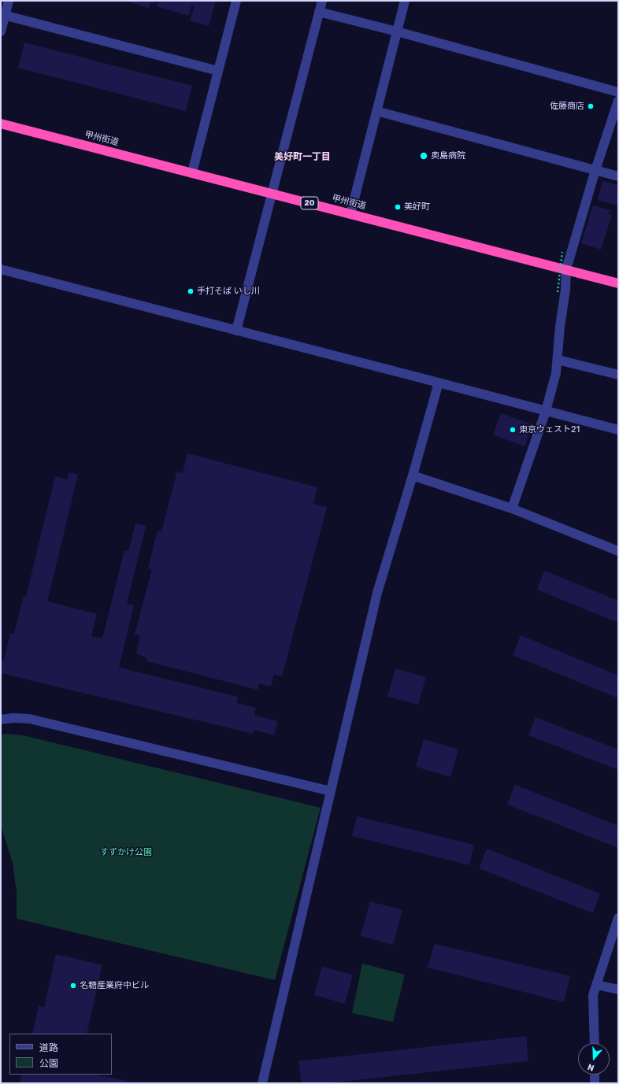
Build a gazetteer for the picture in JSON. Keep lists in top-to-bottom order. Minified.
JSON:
{"streets":{"highway":["甲州街道","20"]},"districts":["美好町一丁目"],"parks":["すずかけ公園"],"places":["佐藤商店","奥島病院","美好町","手打そば いし川","東京ウェスト21","名糖産業府中ビル"],"legend":["道路","公園"],"north":"bottom"}
